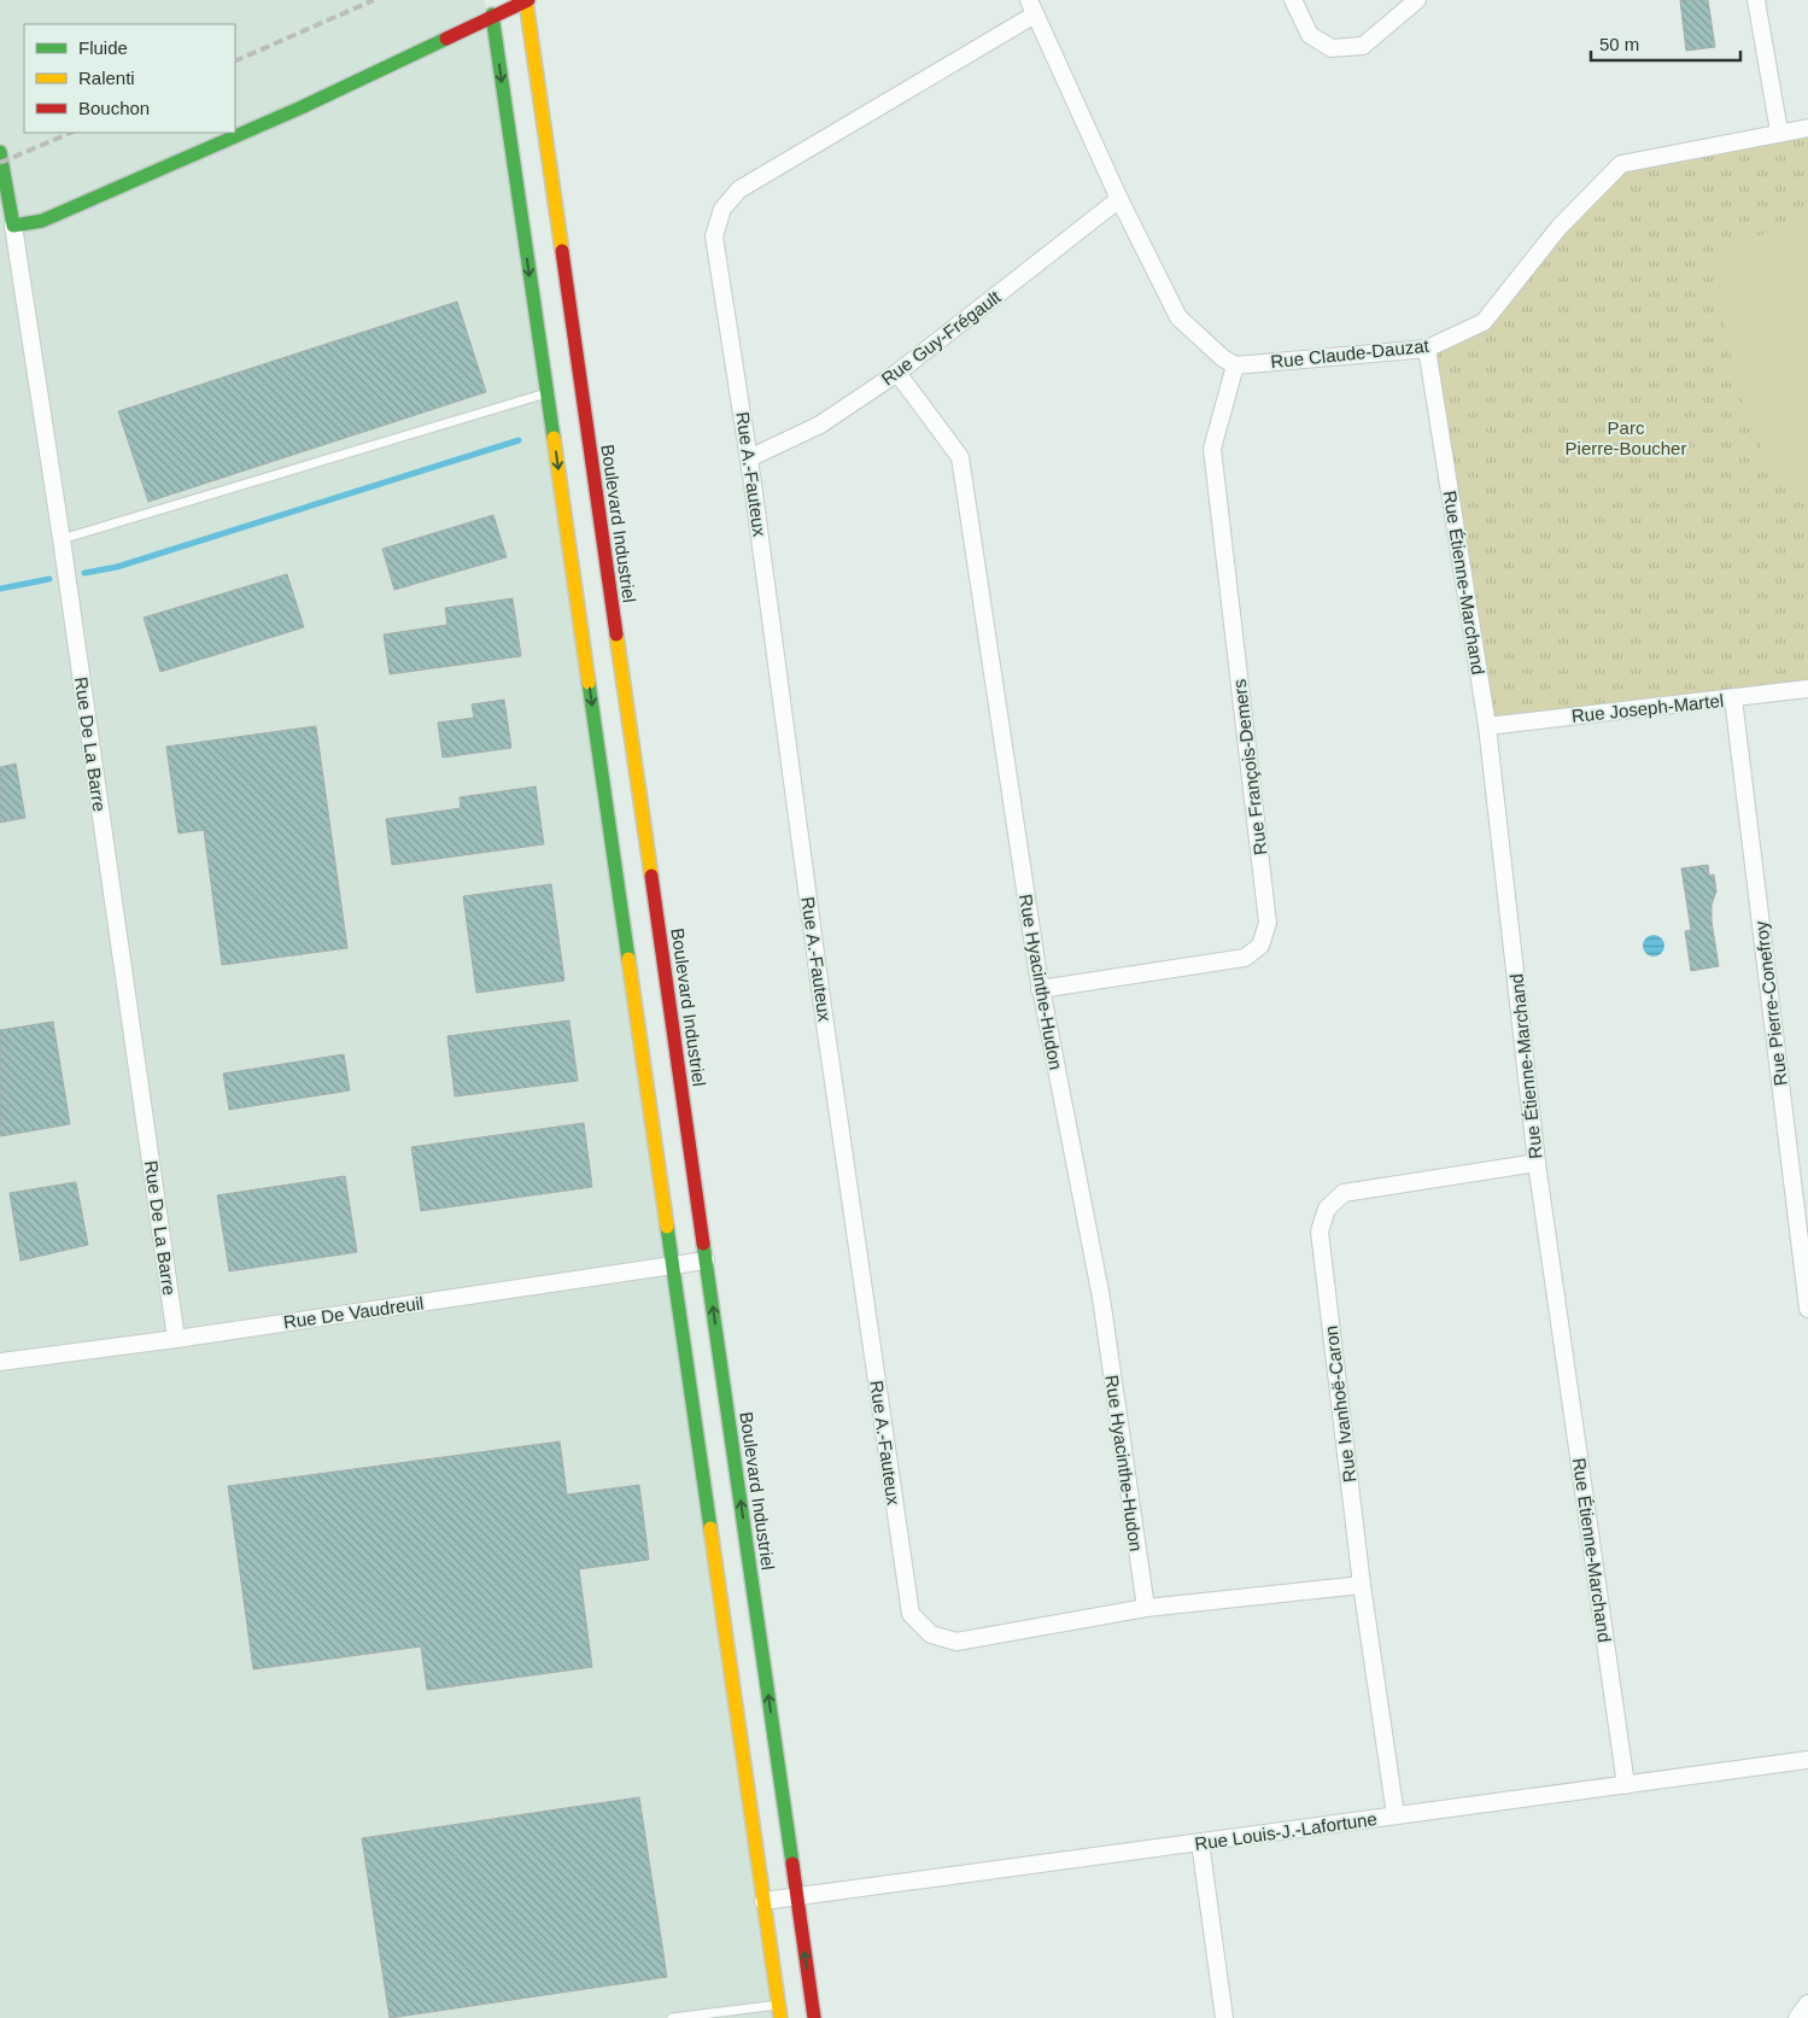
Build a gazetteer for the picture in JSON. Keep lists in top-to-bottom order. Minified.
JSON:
{"streets":{"street":["Rue Guy-Frégault","Rue Claude-Dauzat","Rue A.-Fauteux","Boulevard Industriel","Rue Étienne-Marchand","Rue Joseph-Martel","Rue De La Barre","Rue François-Demers","Rue Hyacinthe-Hudon","Rue Pierre-Conefroy","Rue De Vaudreuil","Rue Ivanhoë-Caron","Rue Louis-J.-Lafortune"]},"crossings":[["Rue Guy-Frégault","Rue A.-Fauteux"],["Rue Guy-Frégault","Rue Hyacinthe-Hudon"],["Rue Claude-Dauzat","Rue Étienne-Marchand"],["Rue Claude-Dauzat","Rue François-Demers"],["Rue A.-Fauteux","Rue Hyacinthe-Hudon"],["Rue A.-Fauteux","Rue Ivanhoë-Caron"],["Boulevard Industriel","Rue De Vaudreuil"],["Boulevard Industriel","Rue Louis-J.-Lafortune"],["Rue Étienne-Marchand","Rue Joseph-Martel"],["Rue Étienne-Marchand","Rue Ivanhoë-Caron"],["Rue Étienne-Marchand","Rue Louis-J.-Lafortune"],["Rue Joseph-Martel","Rue Pierre-Conefroy"],["Rue De La Barre","Rue De Vaudreuil"],["Rue François-Demers","Rue Hyacinthe-Hudon"],["Rue Ivanhoë-Caron","Rue Louis-J.-Lafortune"]],"parks":["Parc Pierre-Boucher"],"legend":["Fluide","Ralenti","Bouchon"],"scale_bar":"50 m"}
